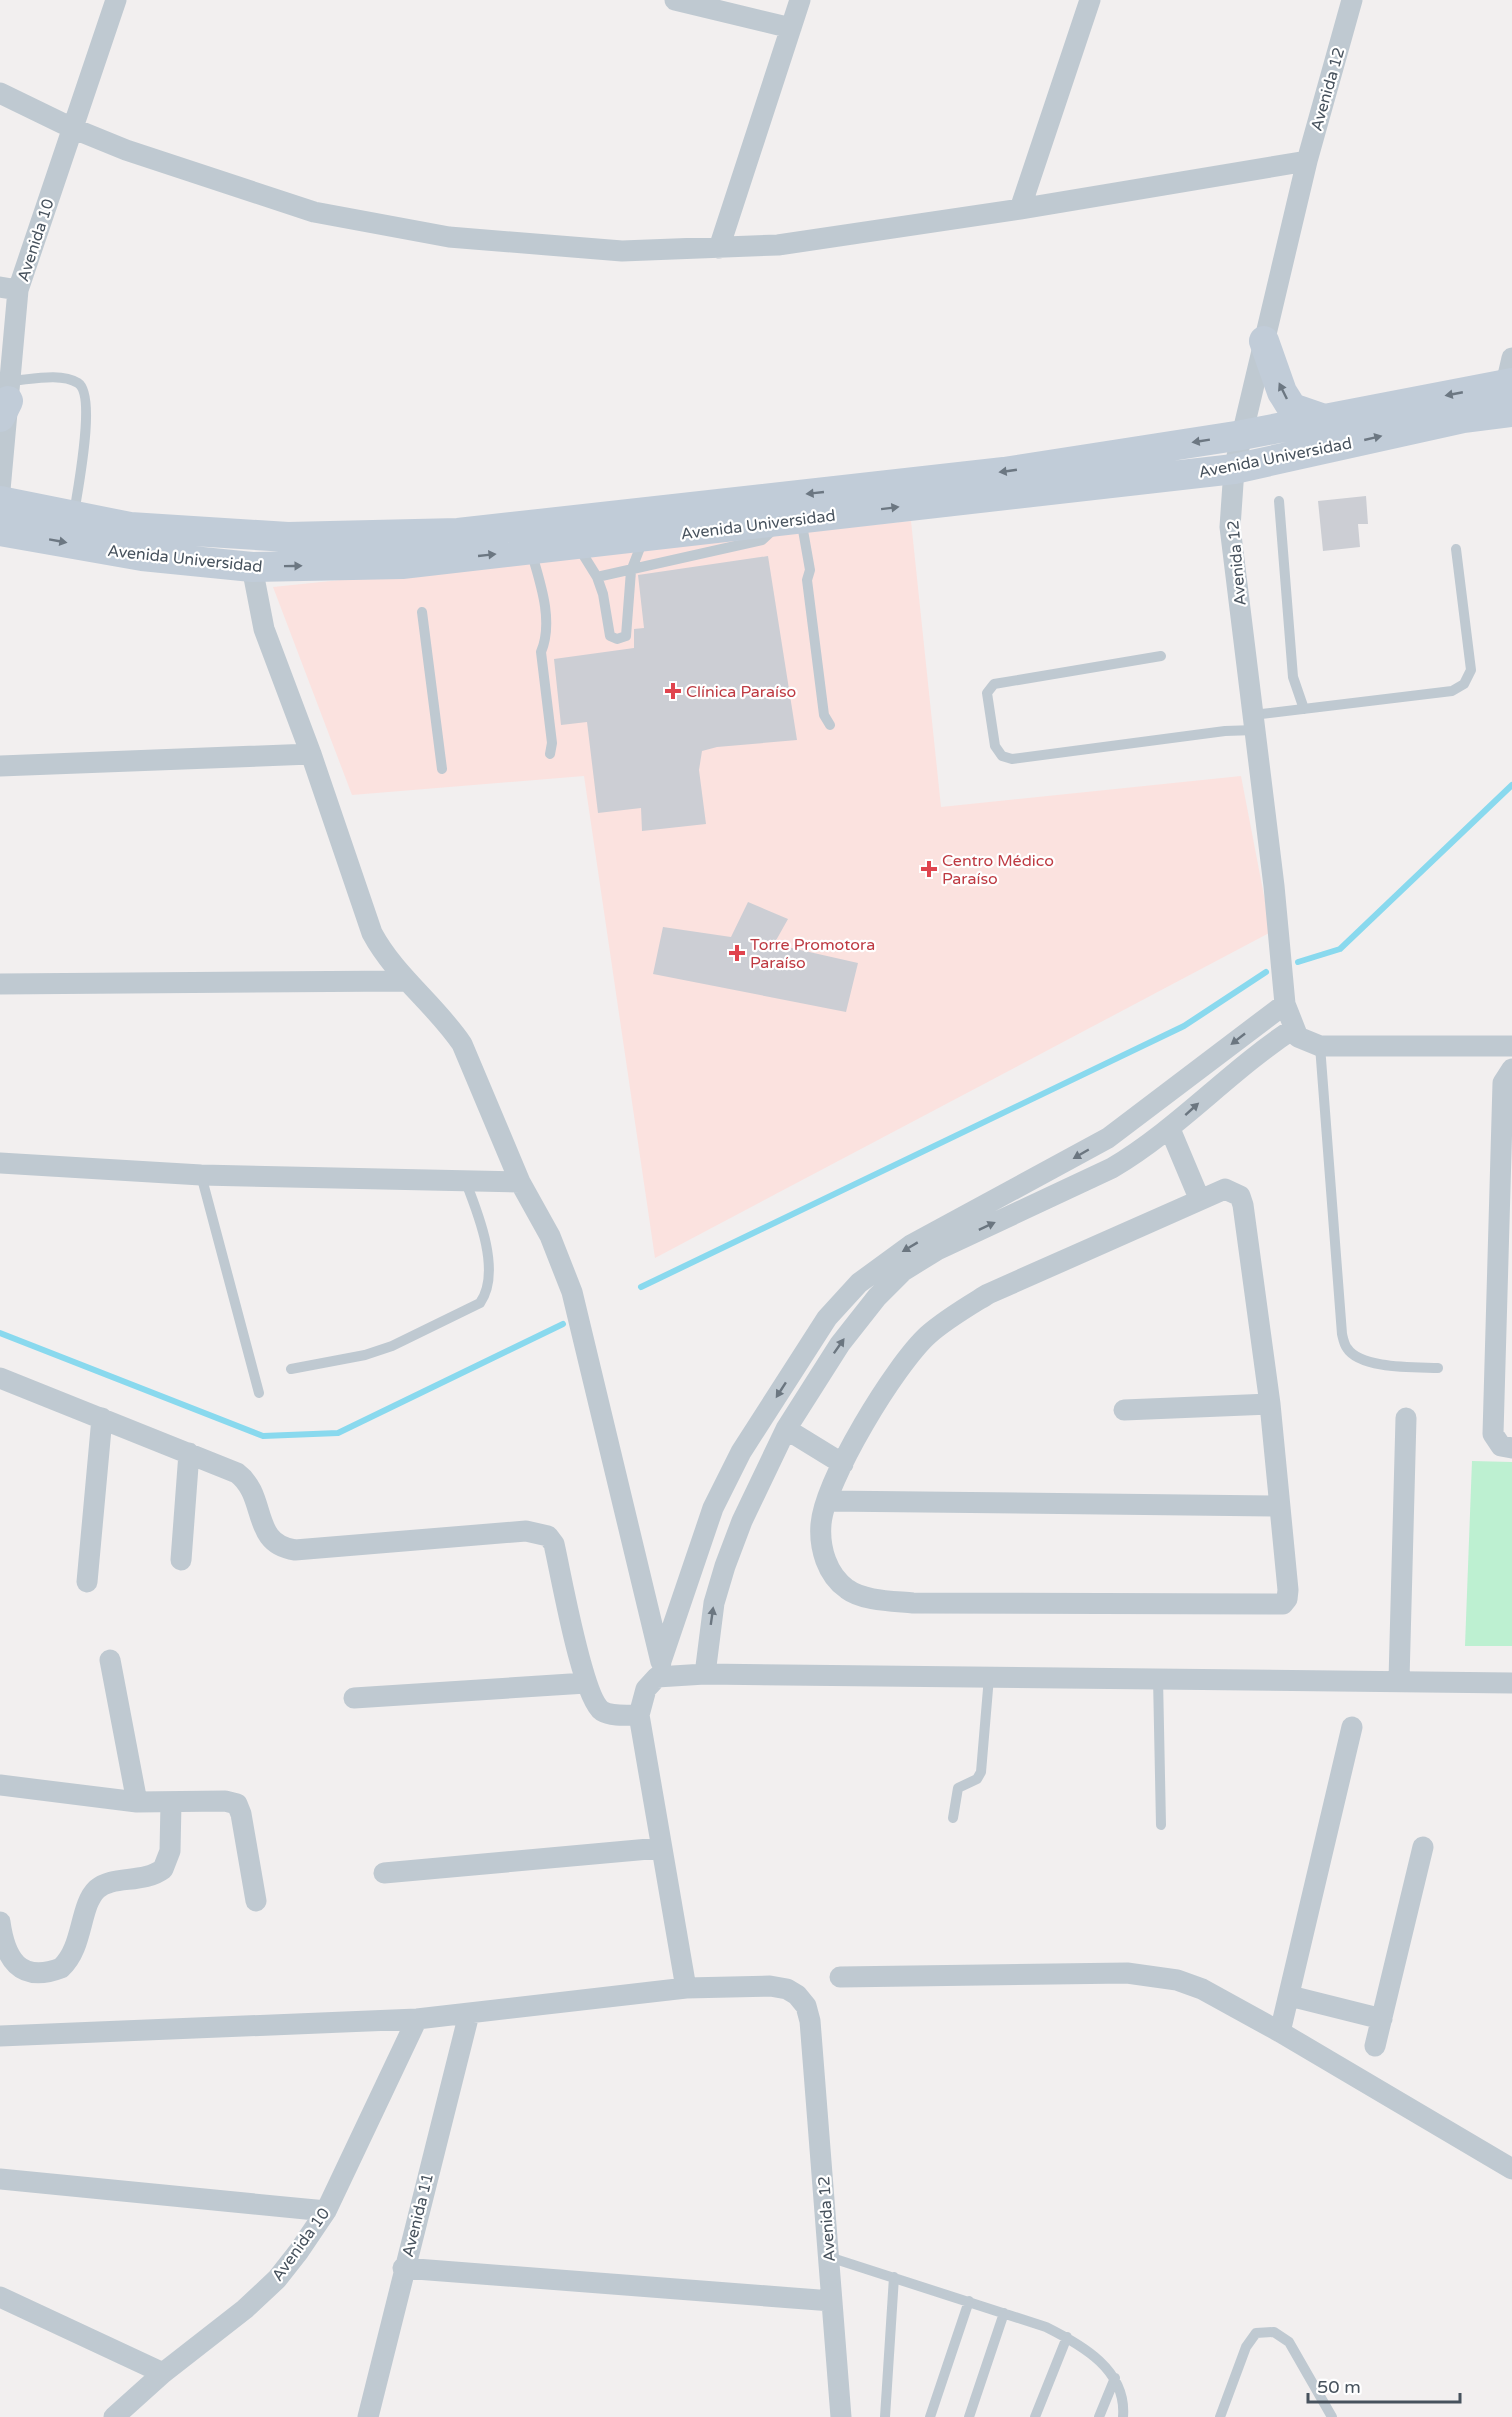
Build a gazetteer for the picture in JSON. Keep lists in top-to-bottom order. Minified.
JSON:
{"streets":{"street":["Avenida 12","Avenida 10","Avenida Universidad","Avenida 11"]},"crossings":[["Avenida 12","Avenida Universidad"]],"places":{"health":["Clínica Paraíso","Centro Médico Paraíso","Torre Promotora Paraíso"]},"scale_bar":"50 m"}
